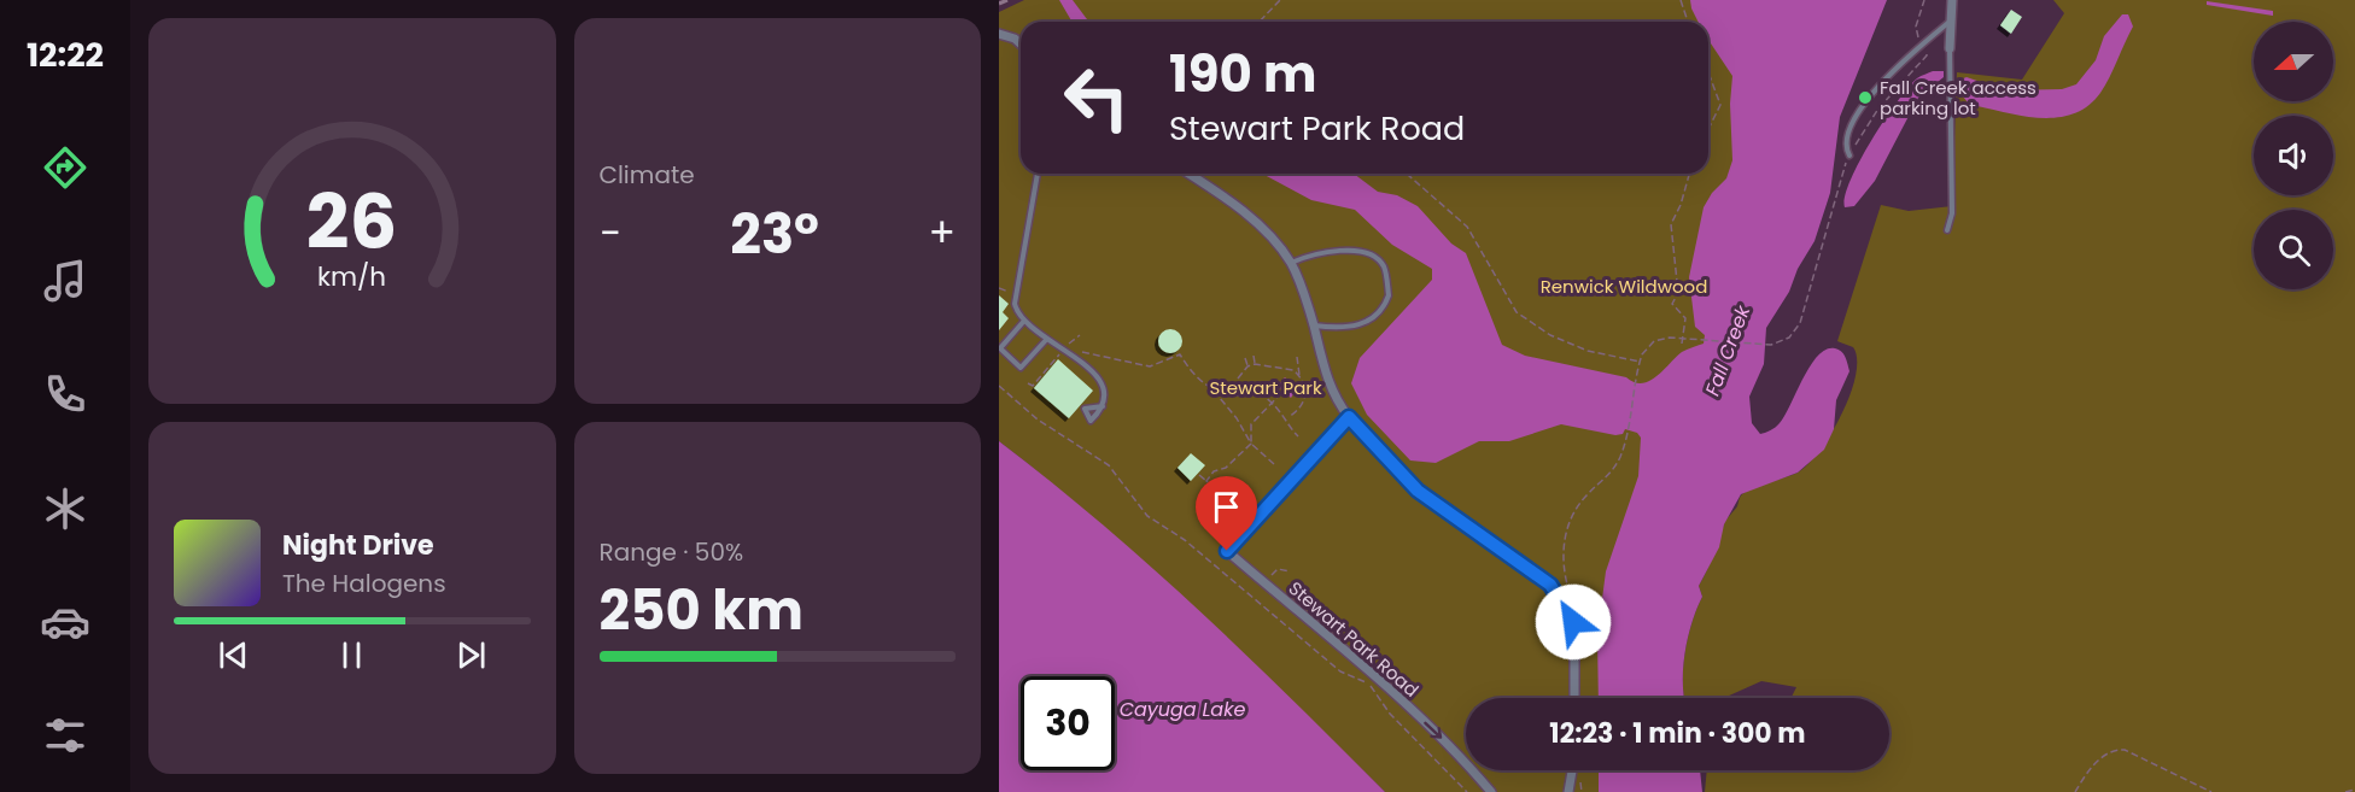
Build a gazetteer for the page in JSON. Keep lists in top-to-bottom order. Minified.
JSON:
{"streets":{"street":["Stewart Park Road"]},"water":["Fall Creek","Cayuga Lake"],"parks":["Renwick Wildwood","Stewart Park"],"places":["Fall Creek access parking lot"],"north":"left","page":{"tabs":"12:22","tile":["Climate",["Range · 50%","250 km"]],"turn":["190 m","Stewart Park Road"],"heat":["−","23°","+"],"song":["Night Drive","The Halogens"],"limit":"30","trip":"12:23 · 1 min · 300 m","gauge":["26","km/h"]}}
